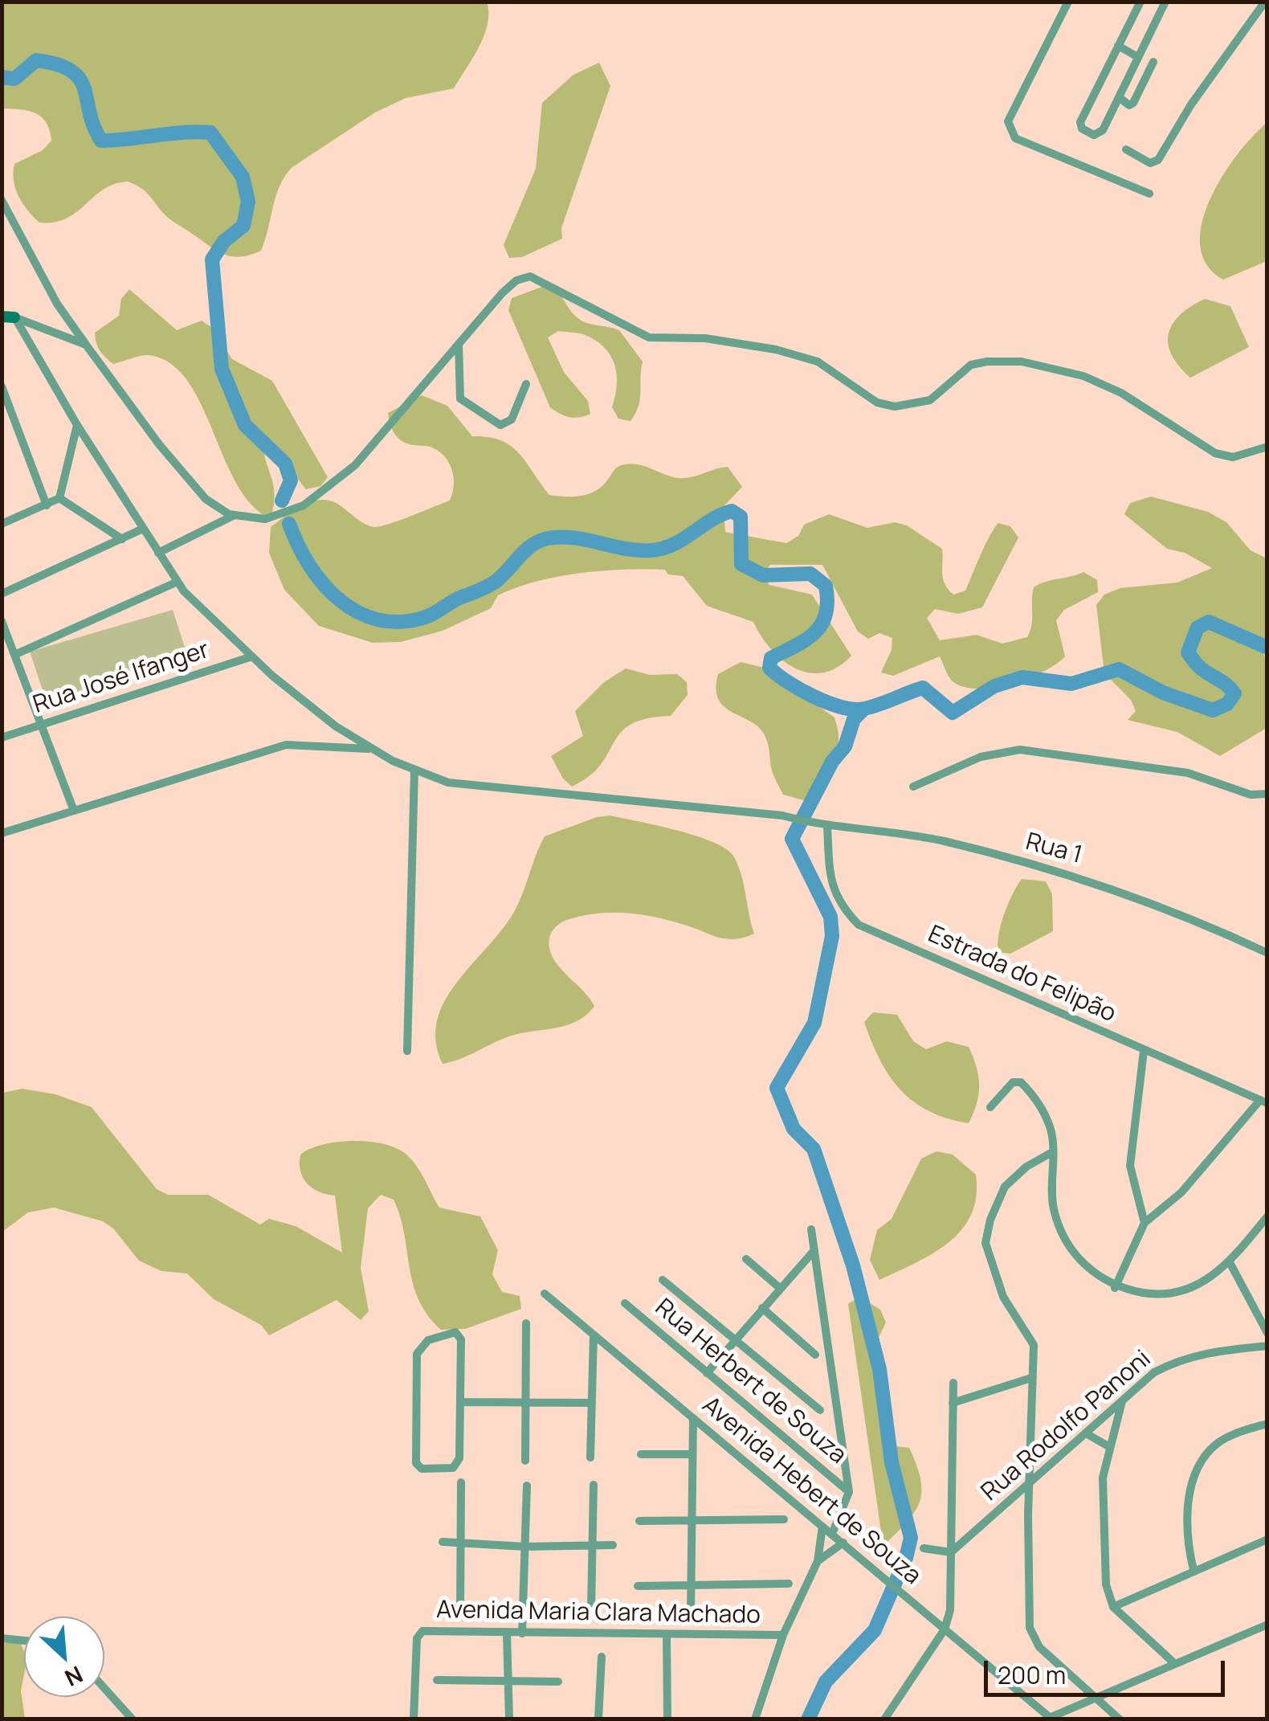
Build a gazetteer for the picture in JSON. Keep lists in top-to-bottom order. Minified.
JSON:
{"streets":{"street":["Rua José Ifanger","Rua 1","Estrada do Felipão","Rua Herbert de Souza","Rua Rodolfo Panoni","Avenida Hebert de Souza","Avenida Maria Clara Machado"]},"crossings":[["Rua 1","Estrada do Felipão"]],"scale_bar":"200 m","north":"bottom right"}
